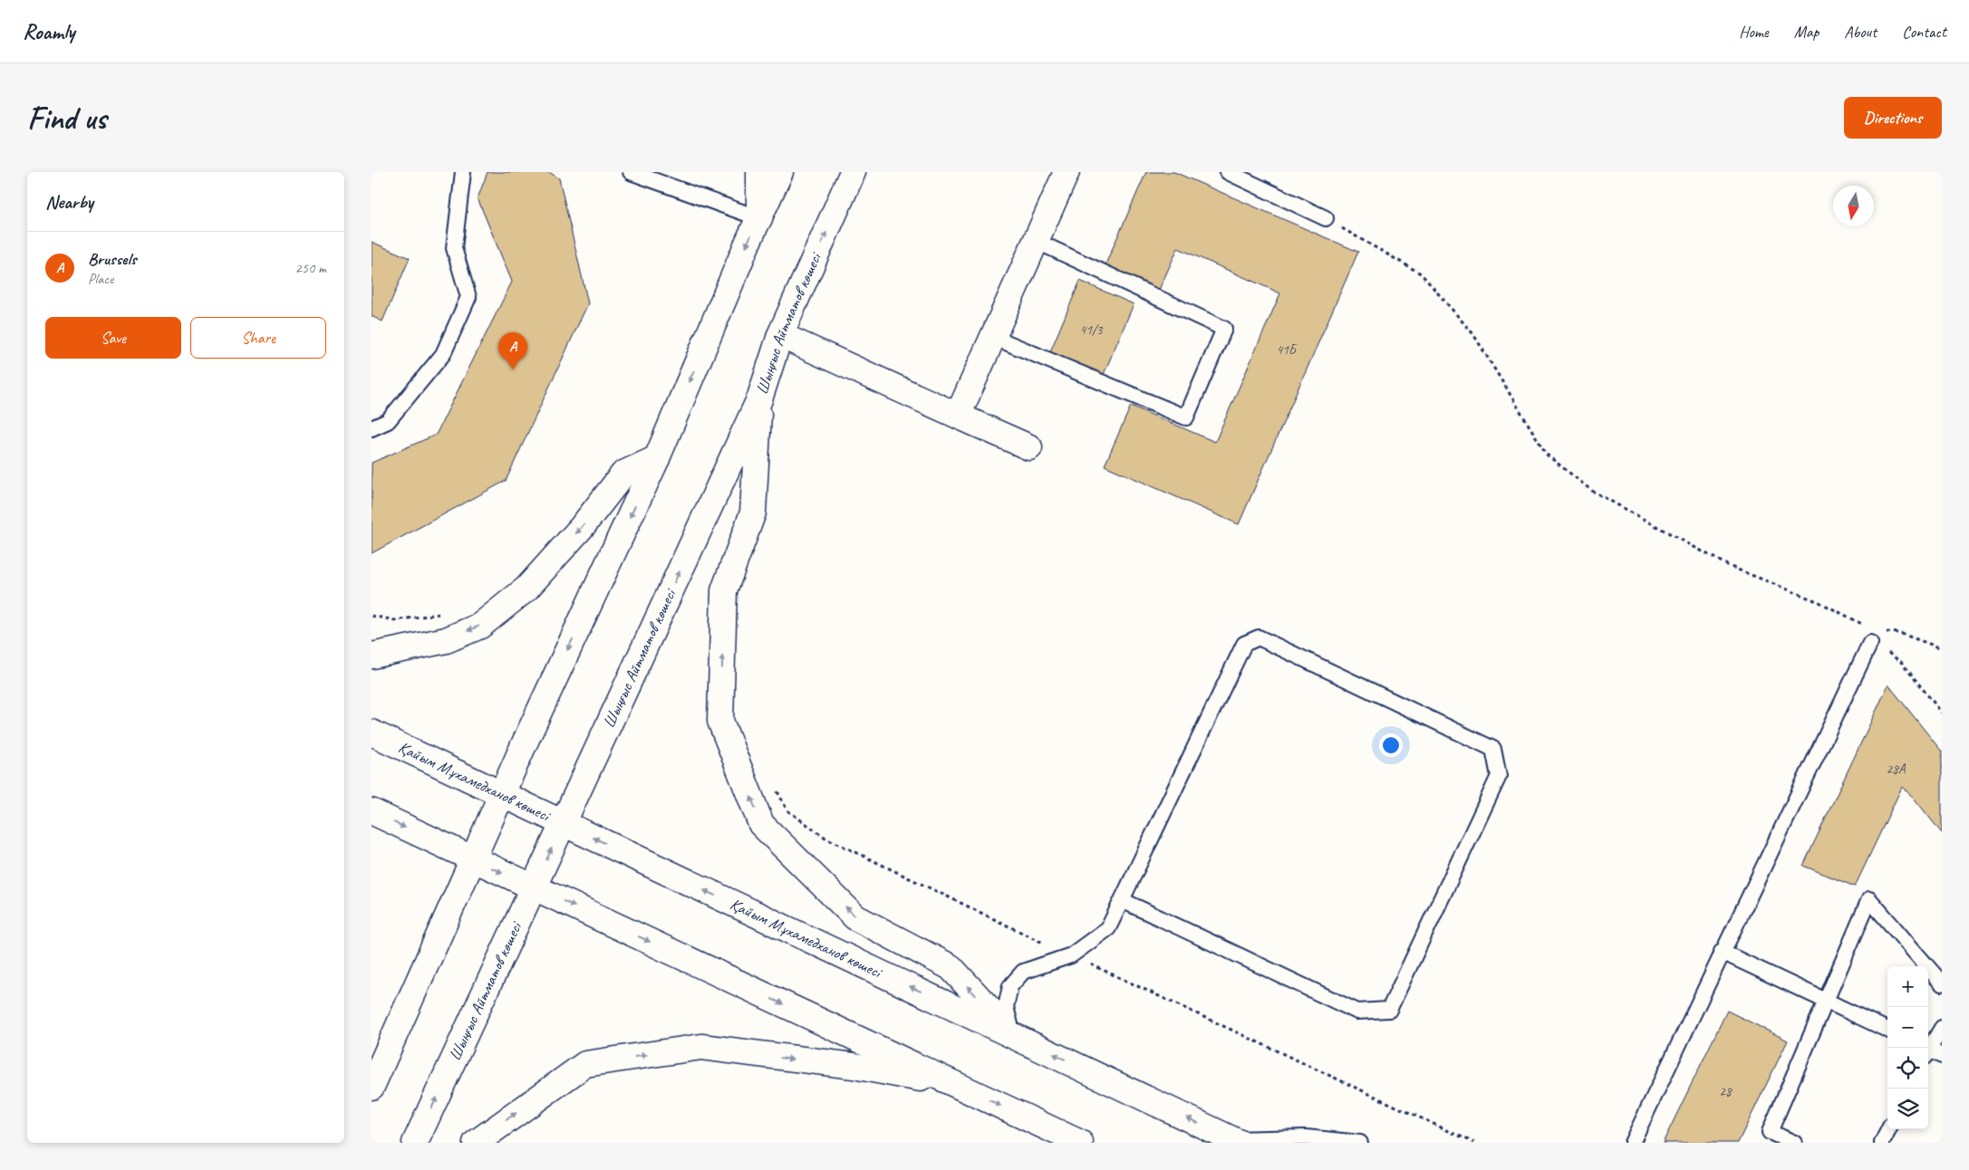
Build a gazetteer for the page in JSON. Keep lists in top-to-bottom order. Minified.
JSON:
{"streets":{"main road":["Шыңғыс Айтматов көшесі","Қайым Мұхамедханов көшесі"]},"crossings":[["Шыңғыс Айтматов көшесі","Қайым Мұхамедханов көшесі"]],"house_numbers":["41/3","41Б","28А","28"],"north":"bottom","page":{"header":"Roamly","nav":["Home","Map","About","Contact"],"buttons":["Directions",["Save","Share"]],"title":"Find us","heading":"Nearby","list":[{"mark":"A","name":"Brussels","note":"Place","value":"250 m"}],"pins":"A","map_buttons":["+","−"]}}
